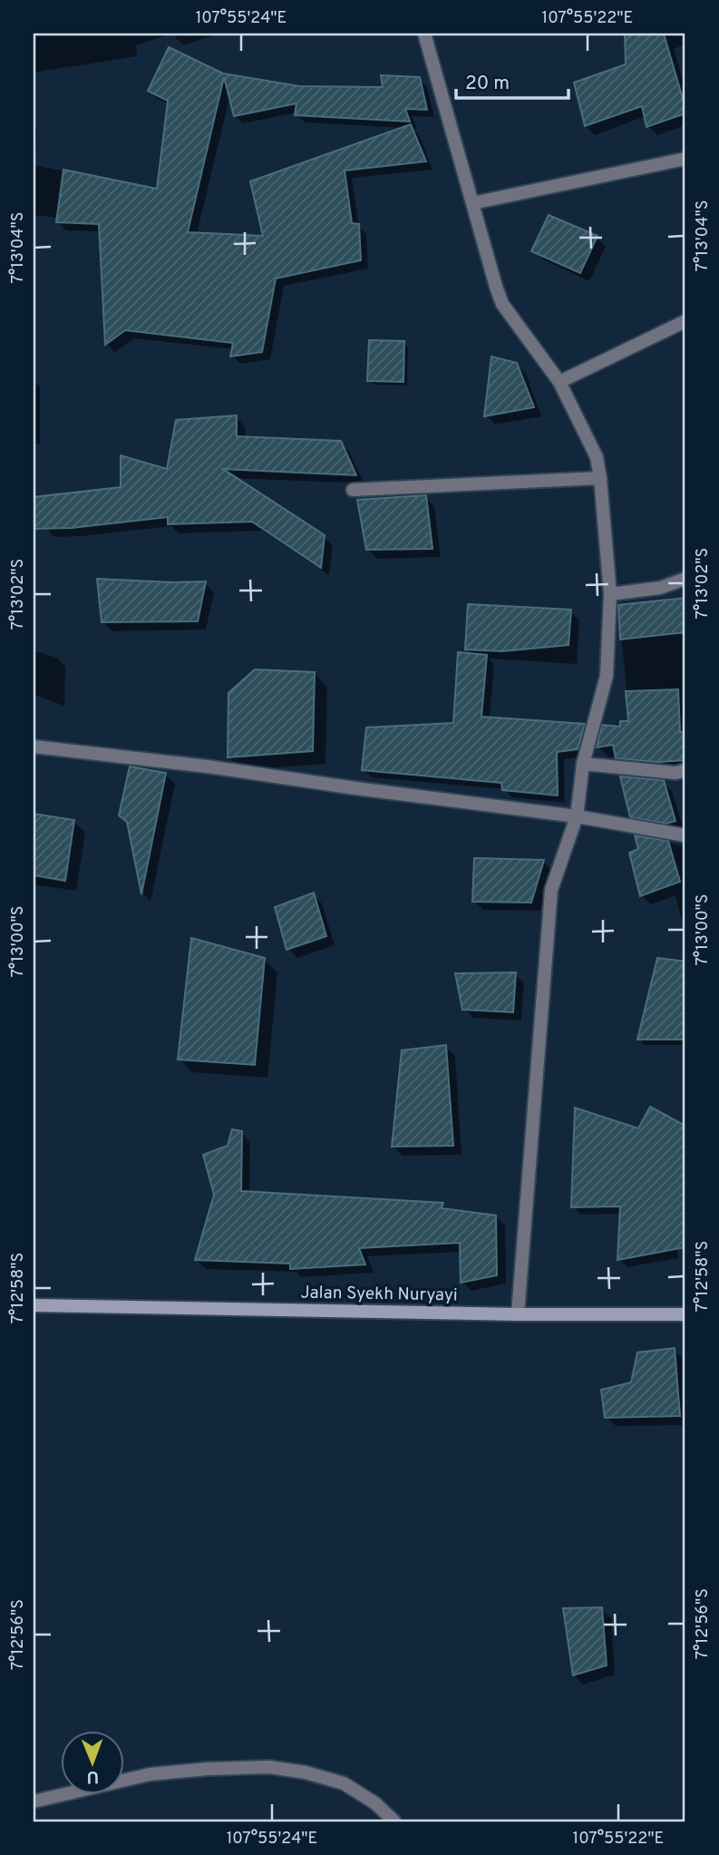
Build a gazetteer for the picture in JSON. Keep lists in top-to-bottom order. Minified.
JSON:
{"streets":{"main road":["Jalan Syekh Nuryayi"]},"scale_bar":"20 m","north":"bottom","coordinates":["107°55'24\"E","107°55'22\"E","7°13'04\"S","7°13'02\"S","7°13'00\"S","7°12'58\"S","7°12'56\"S"]}
